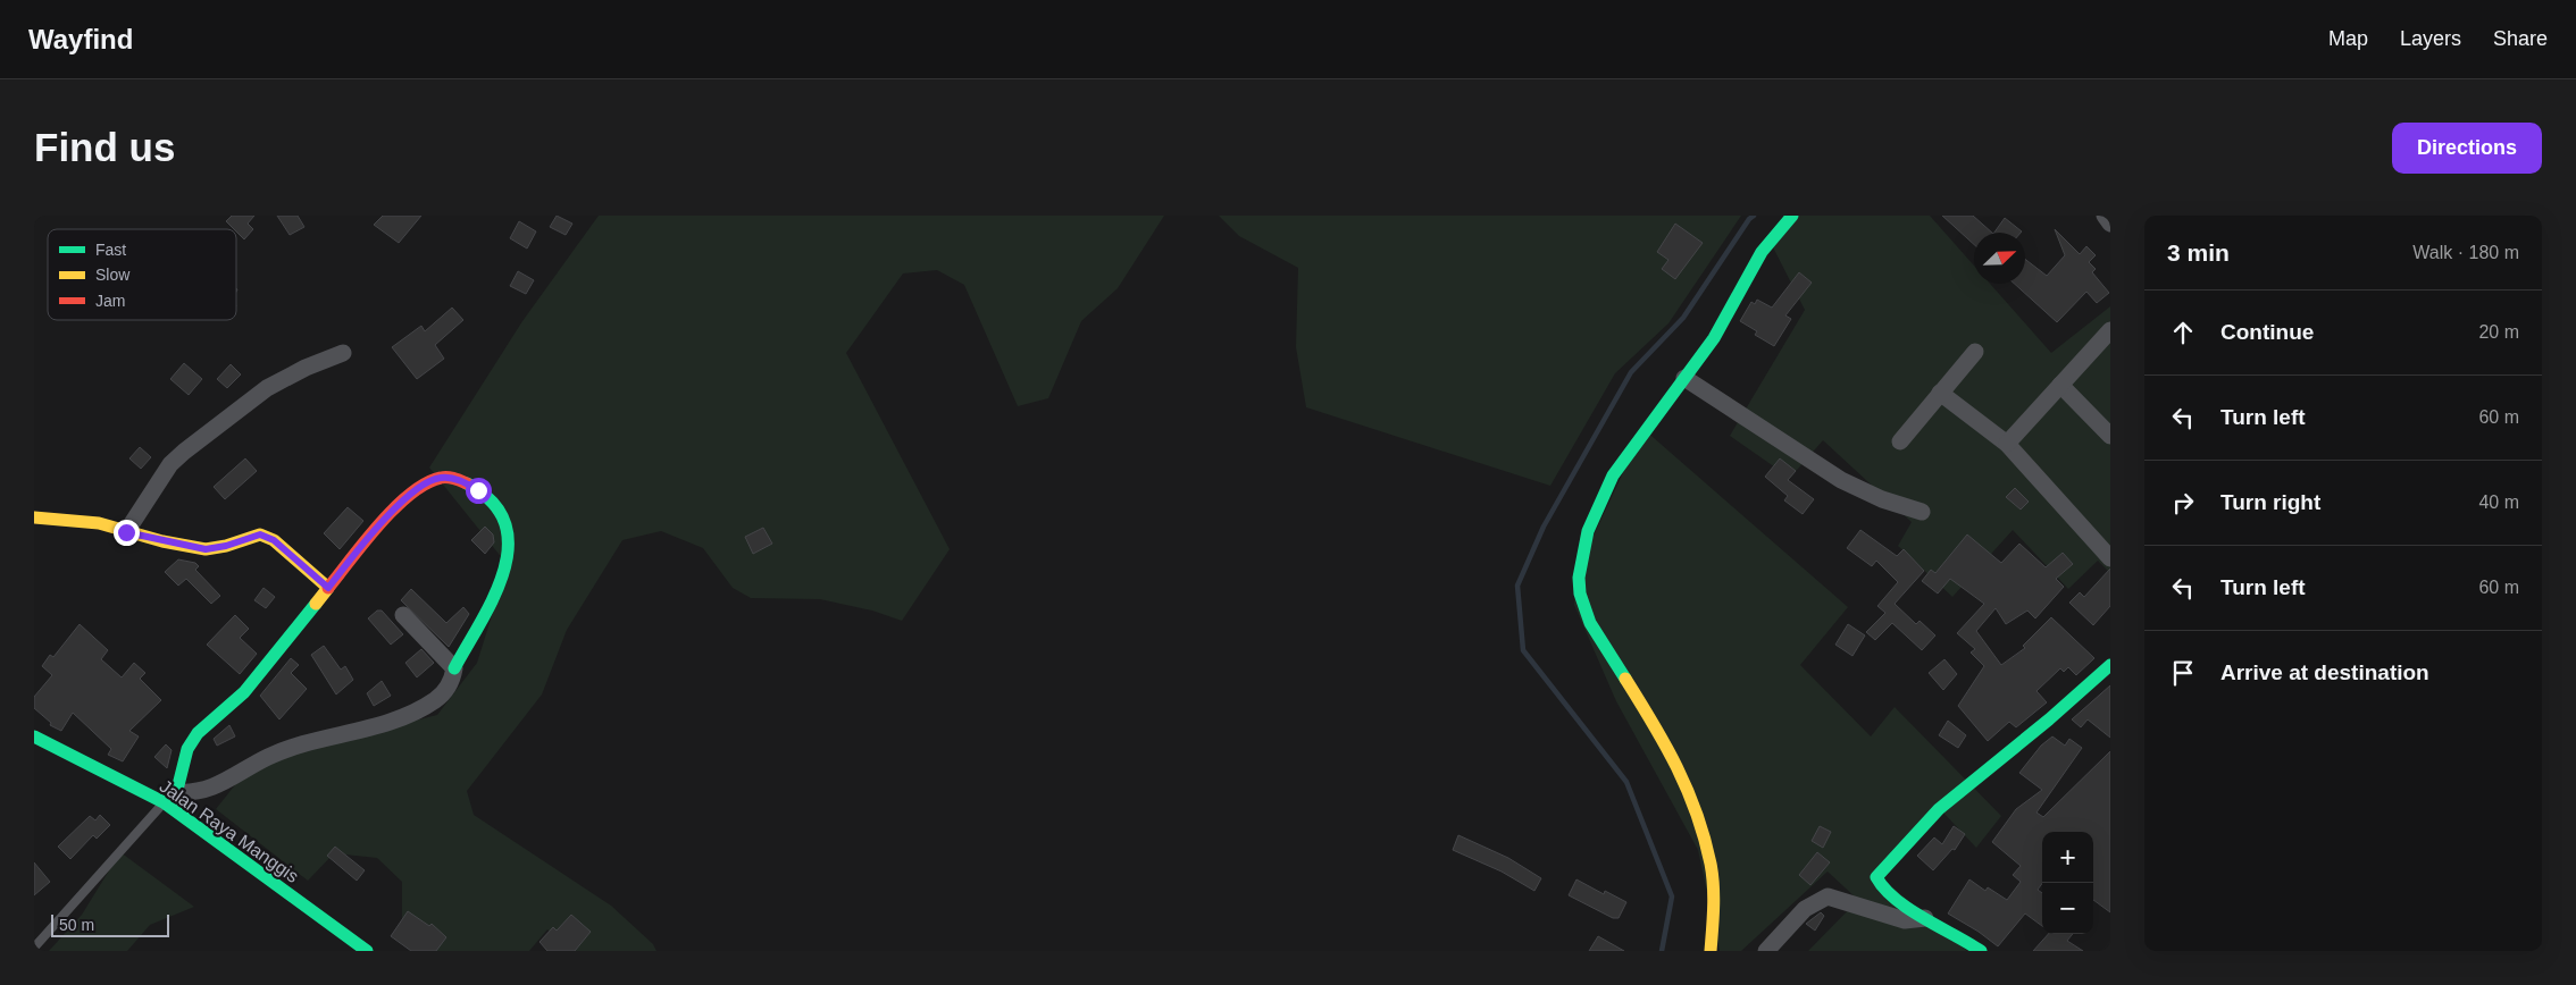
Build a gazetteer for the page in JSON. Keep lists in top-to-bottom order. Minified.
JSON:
{"streets":{"main road":["Jalan Raya Manggis"]},"legend":["Fast","Slow","Jam"],"scale_bar":"50 m","north":"top right","page":{"header":"Wayfind","nav":["Map","Layers","Share"],"buttons":"Directions","title":"Find us","heading":["3 min","Walk · 180 m"],"list":[["Continue","20 m"],["Turn left","60 m"],["Turn right","40 m"],["Turn left","60 m"],"Arrive at destination"],"map_buttons":["+","−"],"scale":"50 m"}}
